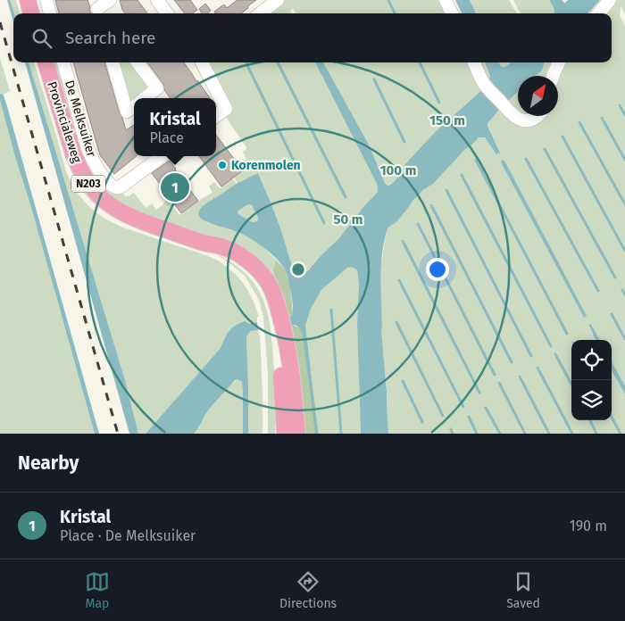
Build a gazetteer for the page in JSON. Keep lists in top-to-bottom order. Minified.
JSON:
{"streets":{"main road":["Provincialeweg","N203"],"street":["De Melksuiker"]},"places":["Korenmolen"],"north":"top right","page":{"search":"Search here","popup":["Kristal","Place"],"pins":"1","heading":"Nearby","list":[{"mark":"1","name":"Kristal","note":"Place · De Melksuiker","value":"190 m"}],"nav":["Map","Directions","Saved"]},"rings":["150 m","100 m","50 m"]}
